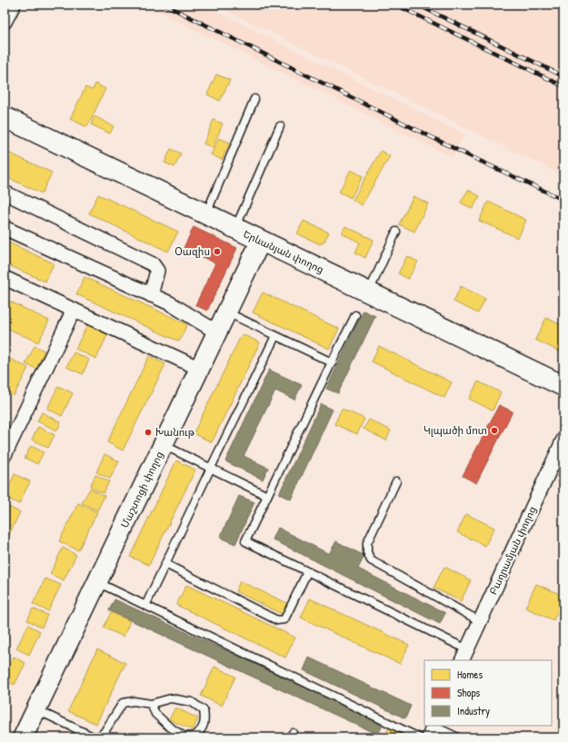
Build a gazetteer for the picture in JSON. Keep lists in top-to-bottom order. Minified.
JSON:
{"streets":{"highway":["Երևանյան փողոց"],"main road":["Մաշտոցի փողոց"],"street":["Բաղրամյան փողոց"]},"crossings":[["Երևանյան փողոց","Մաշտոցի փողոց"]],"places":["Օազիս","Կլպածի մոտ","Խանութ"],"legend":["Homes","Shops","Industry"]}
